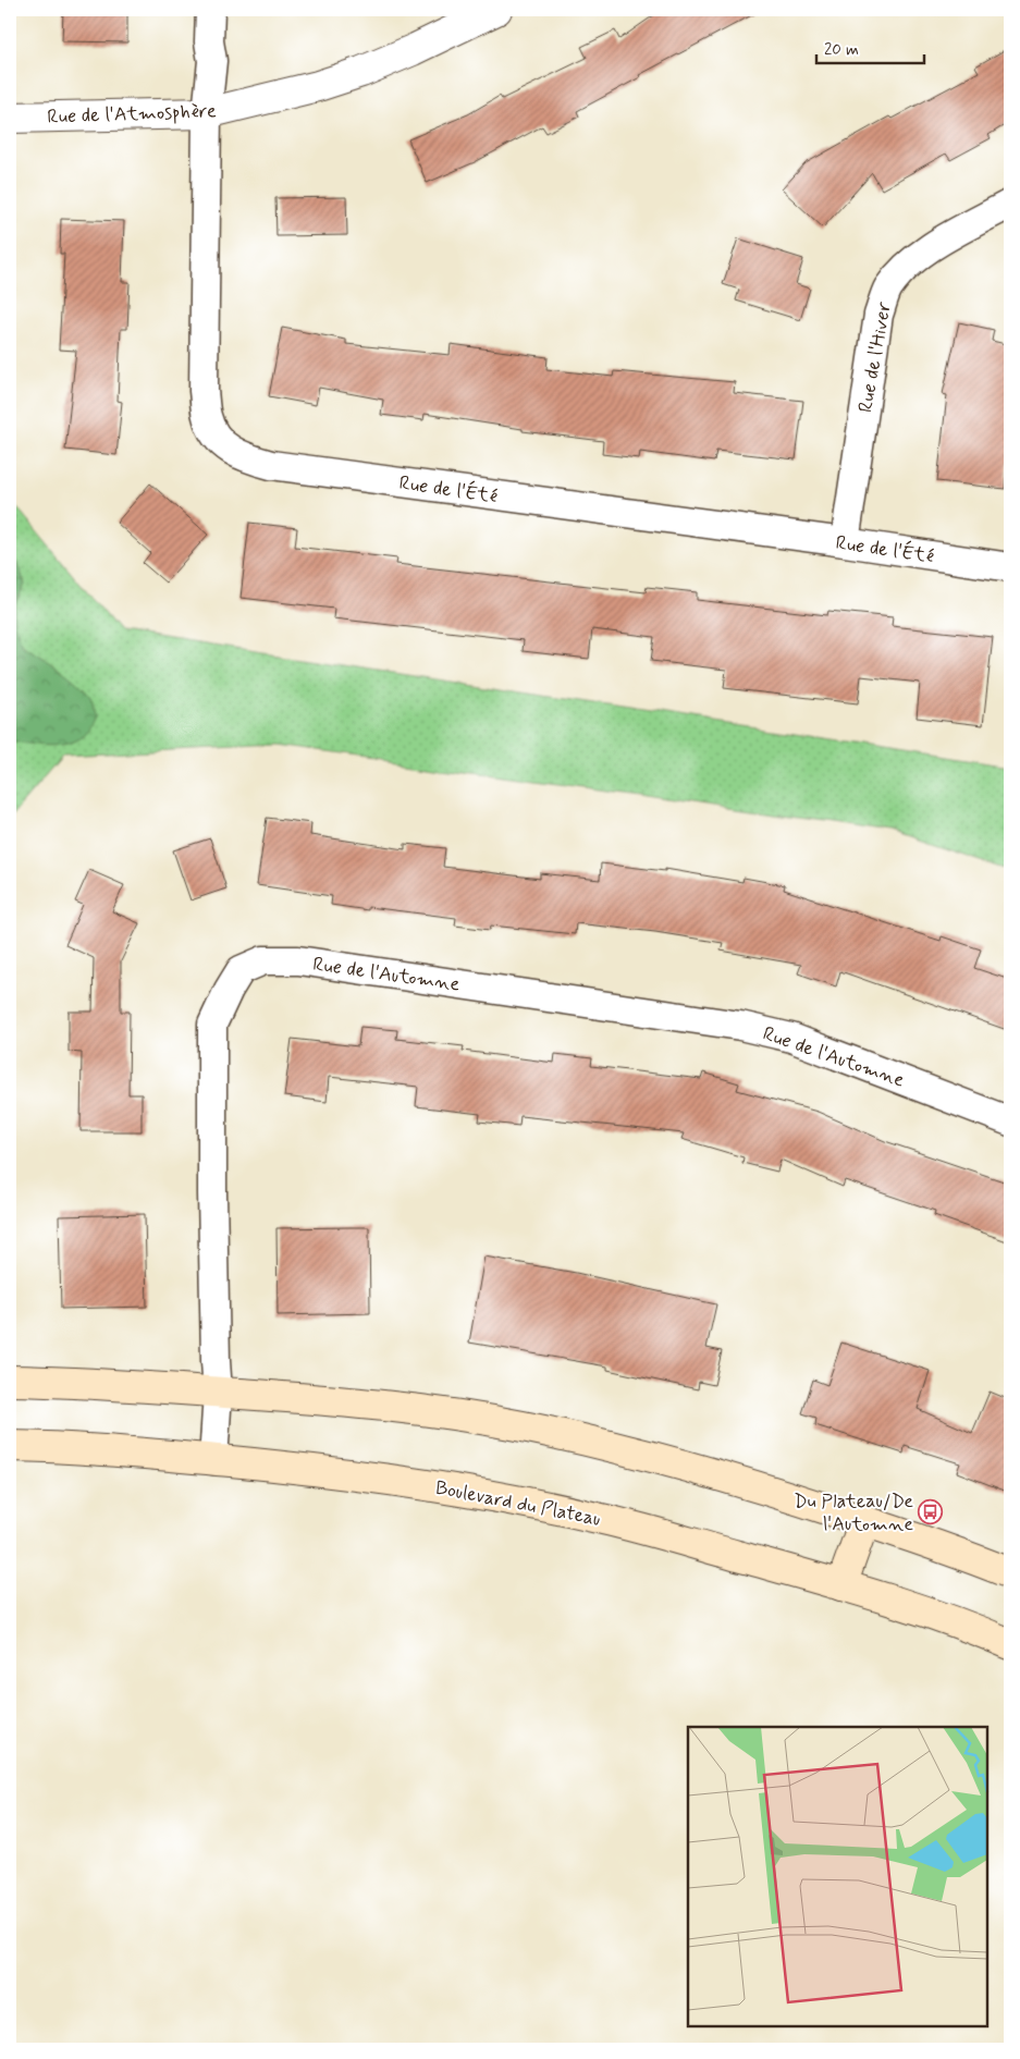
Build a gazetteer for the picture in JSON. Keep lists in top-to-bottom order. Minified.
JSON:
{"streets":{"main road":["Boulevard du Plateau"],"street":["Rue de l'Atmosphère","Rue de l'Hiver","Rue de l'Été","Rue de l'Automne"]},"crossings":[["Rue de l'Atmosphère","Rue de l'Été"],["Rue de l'Hiver","Rue de l'Été"],["Rue de l'Automne","Boulevard du Plateau"]],"places":{"bus stop":["Du Plateau/De l'Automne"]},"scale_bar":"20 m"}
